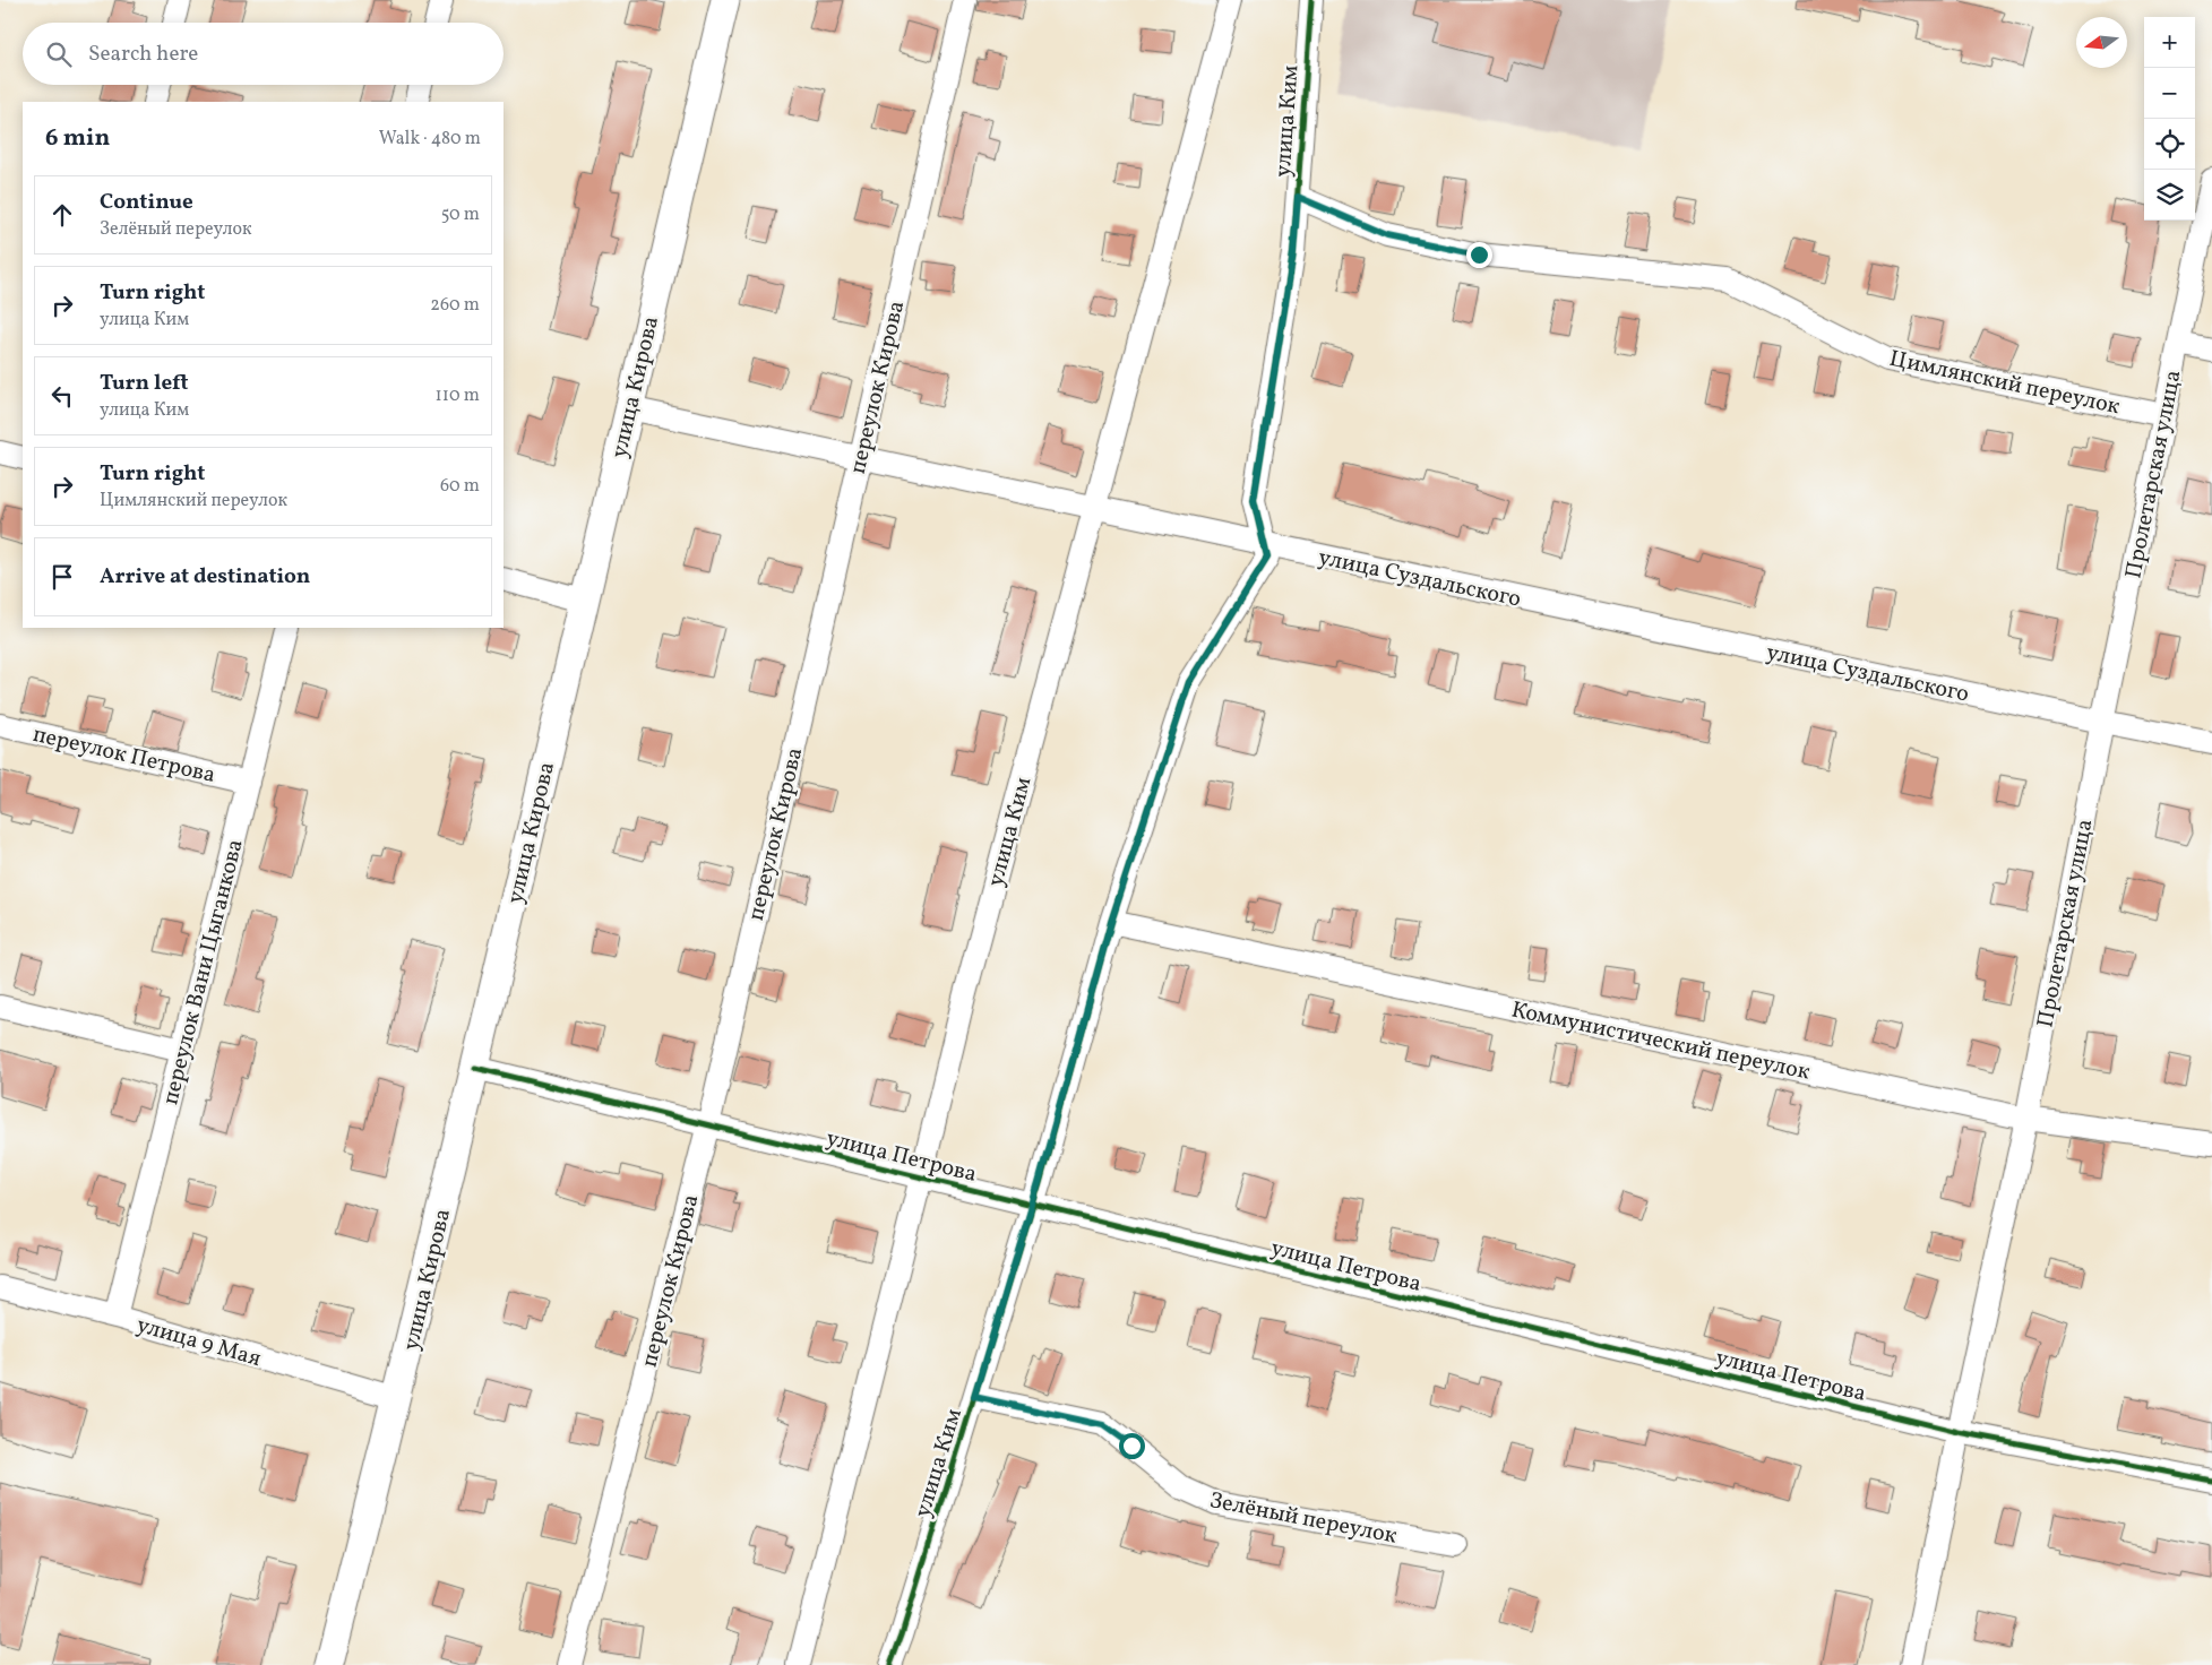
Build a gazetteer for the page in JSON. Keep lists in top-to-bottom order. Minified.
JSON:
{"streets":{"street":["улица Ким","Цимлянский переулок","улица Кирова","переулок Кирова","Пролетарская улица","улица Суздальского","переулок Петрова","переулок Вани Цыганкова","Коммунистический переулок","улица Петрова","улица 9 Мая","Зелёный переулок"]},"crossings":[["улица Ким","Цимлянский переулок"],["улица Ким","улица Суздальского"],["улица Ким","Коммунистический переулок"],["улица Ким","улица Петрова"],["улица Ким","Зелёный переулок"],["Цимлянский переулок","Пролетарская улица"],["улица Кирова","улица Суздальского"],["улица Кирова","улица Петрова"],["улица Кирова","улица 9 Мая"],["переулок Кирова","улица Суздальского"],["переулок Кирова","улица Петрова"],["Пролетарская улица","улица Суздальского"],["Пролетарская улица","Коммунистический переулок"],["Пролетарская улица","улица Петрова"],["переулок Петрова","переулок Вани Цыганкова"],["переулок Вани Цыганкова","улица 9 Мая"]],"north":"left","page":{"map_buttons":["+","−"],"search":"Search here","heading":["6 min","Walk · 480 m"],"list":[["Continue","Зелёный переулок","50 m"],["Turn right","улица Ким","260 m"],["Turn left","улица Ким","110 m"],["Turn right","Цимлянский переулок","60 m"],"Arrive at destination"]}}
